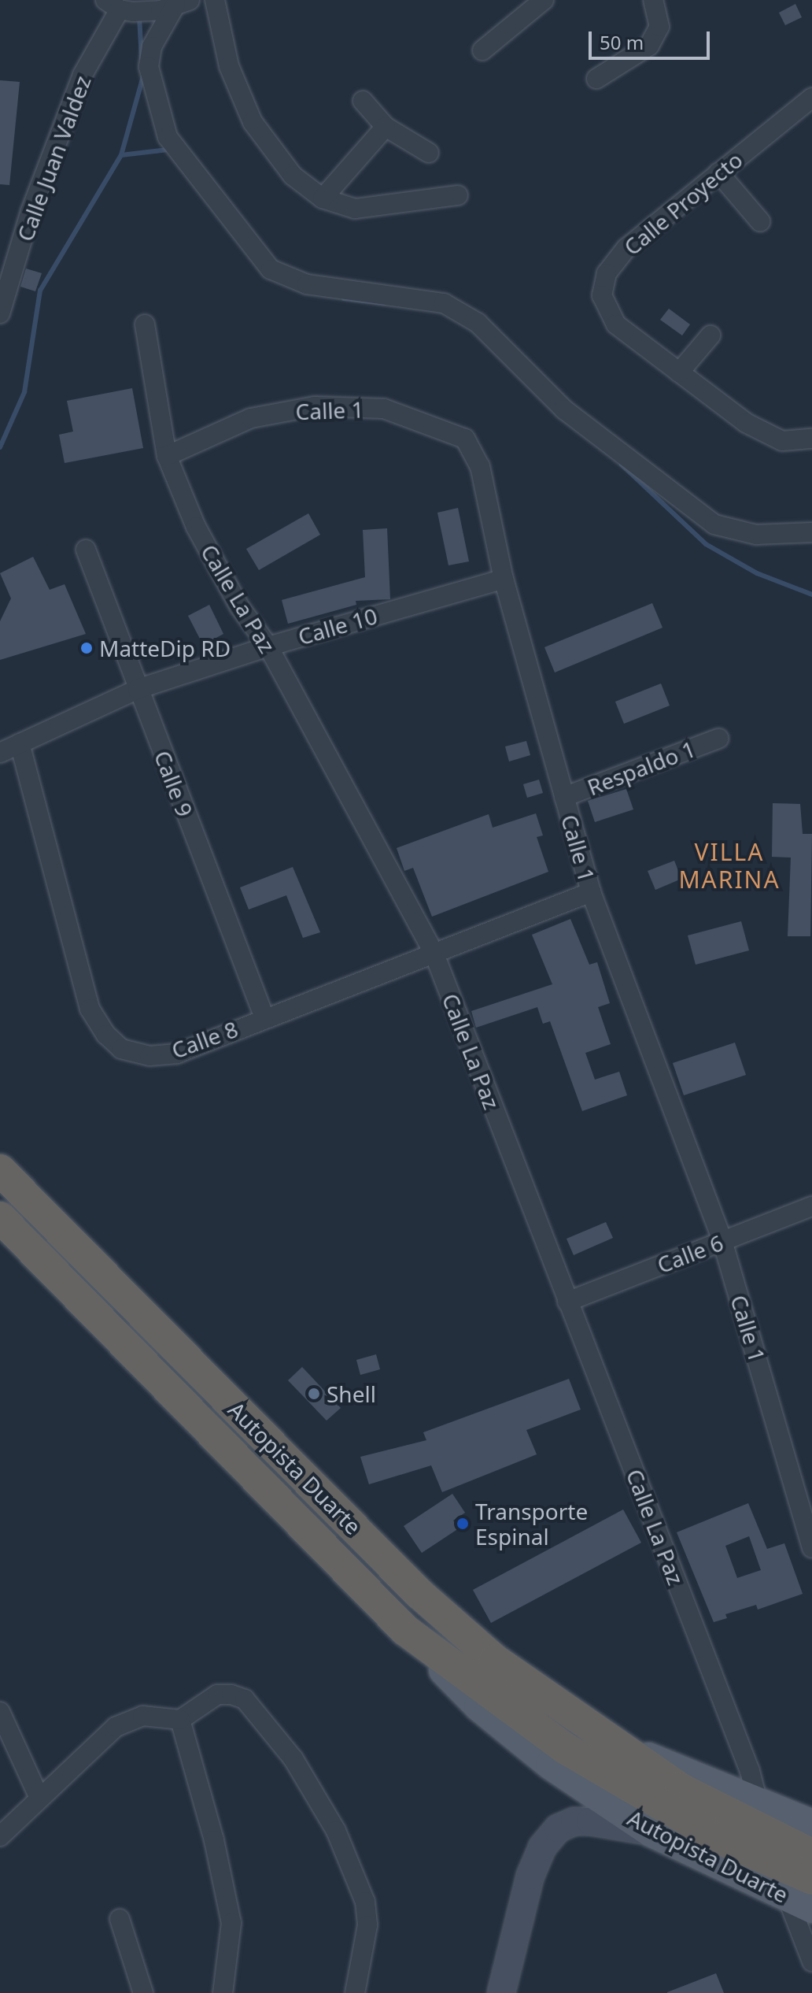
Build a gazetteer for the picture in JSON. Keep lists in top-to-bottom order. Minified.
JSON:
{"streets":{"highway":["Autopista Duarte"],"street":["Calle Juan Valdez","Calle Proyecto","Calle 1","Calle La Paz","Calle 10","Respaldo 1","Calle 9","Calle 8","Calle 6"]},"crossings":[["Calle 1","Calle La Paz"],["Calle 1","Calle 10"],["Calle 1","Respaldo 1"],["Calle 1","Calle 8"],["Calle 1","Calle 6"],["Calle La Paz","Calle 10"],["Calle La Paz","Calle 8"],["Calle La Paz","Calle 6"],["Calle La Paz","Autopista Duarte"],["Calle 10","Calle 9"],["Calle 10","Calle 8"],["Calle 9","Calle 8"]],"districts":["VILLA MARINA"],"places":["MatteDip RD","Shell","Transporte Espinal"],"scale_bar":"50 m"}
